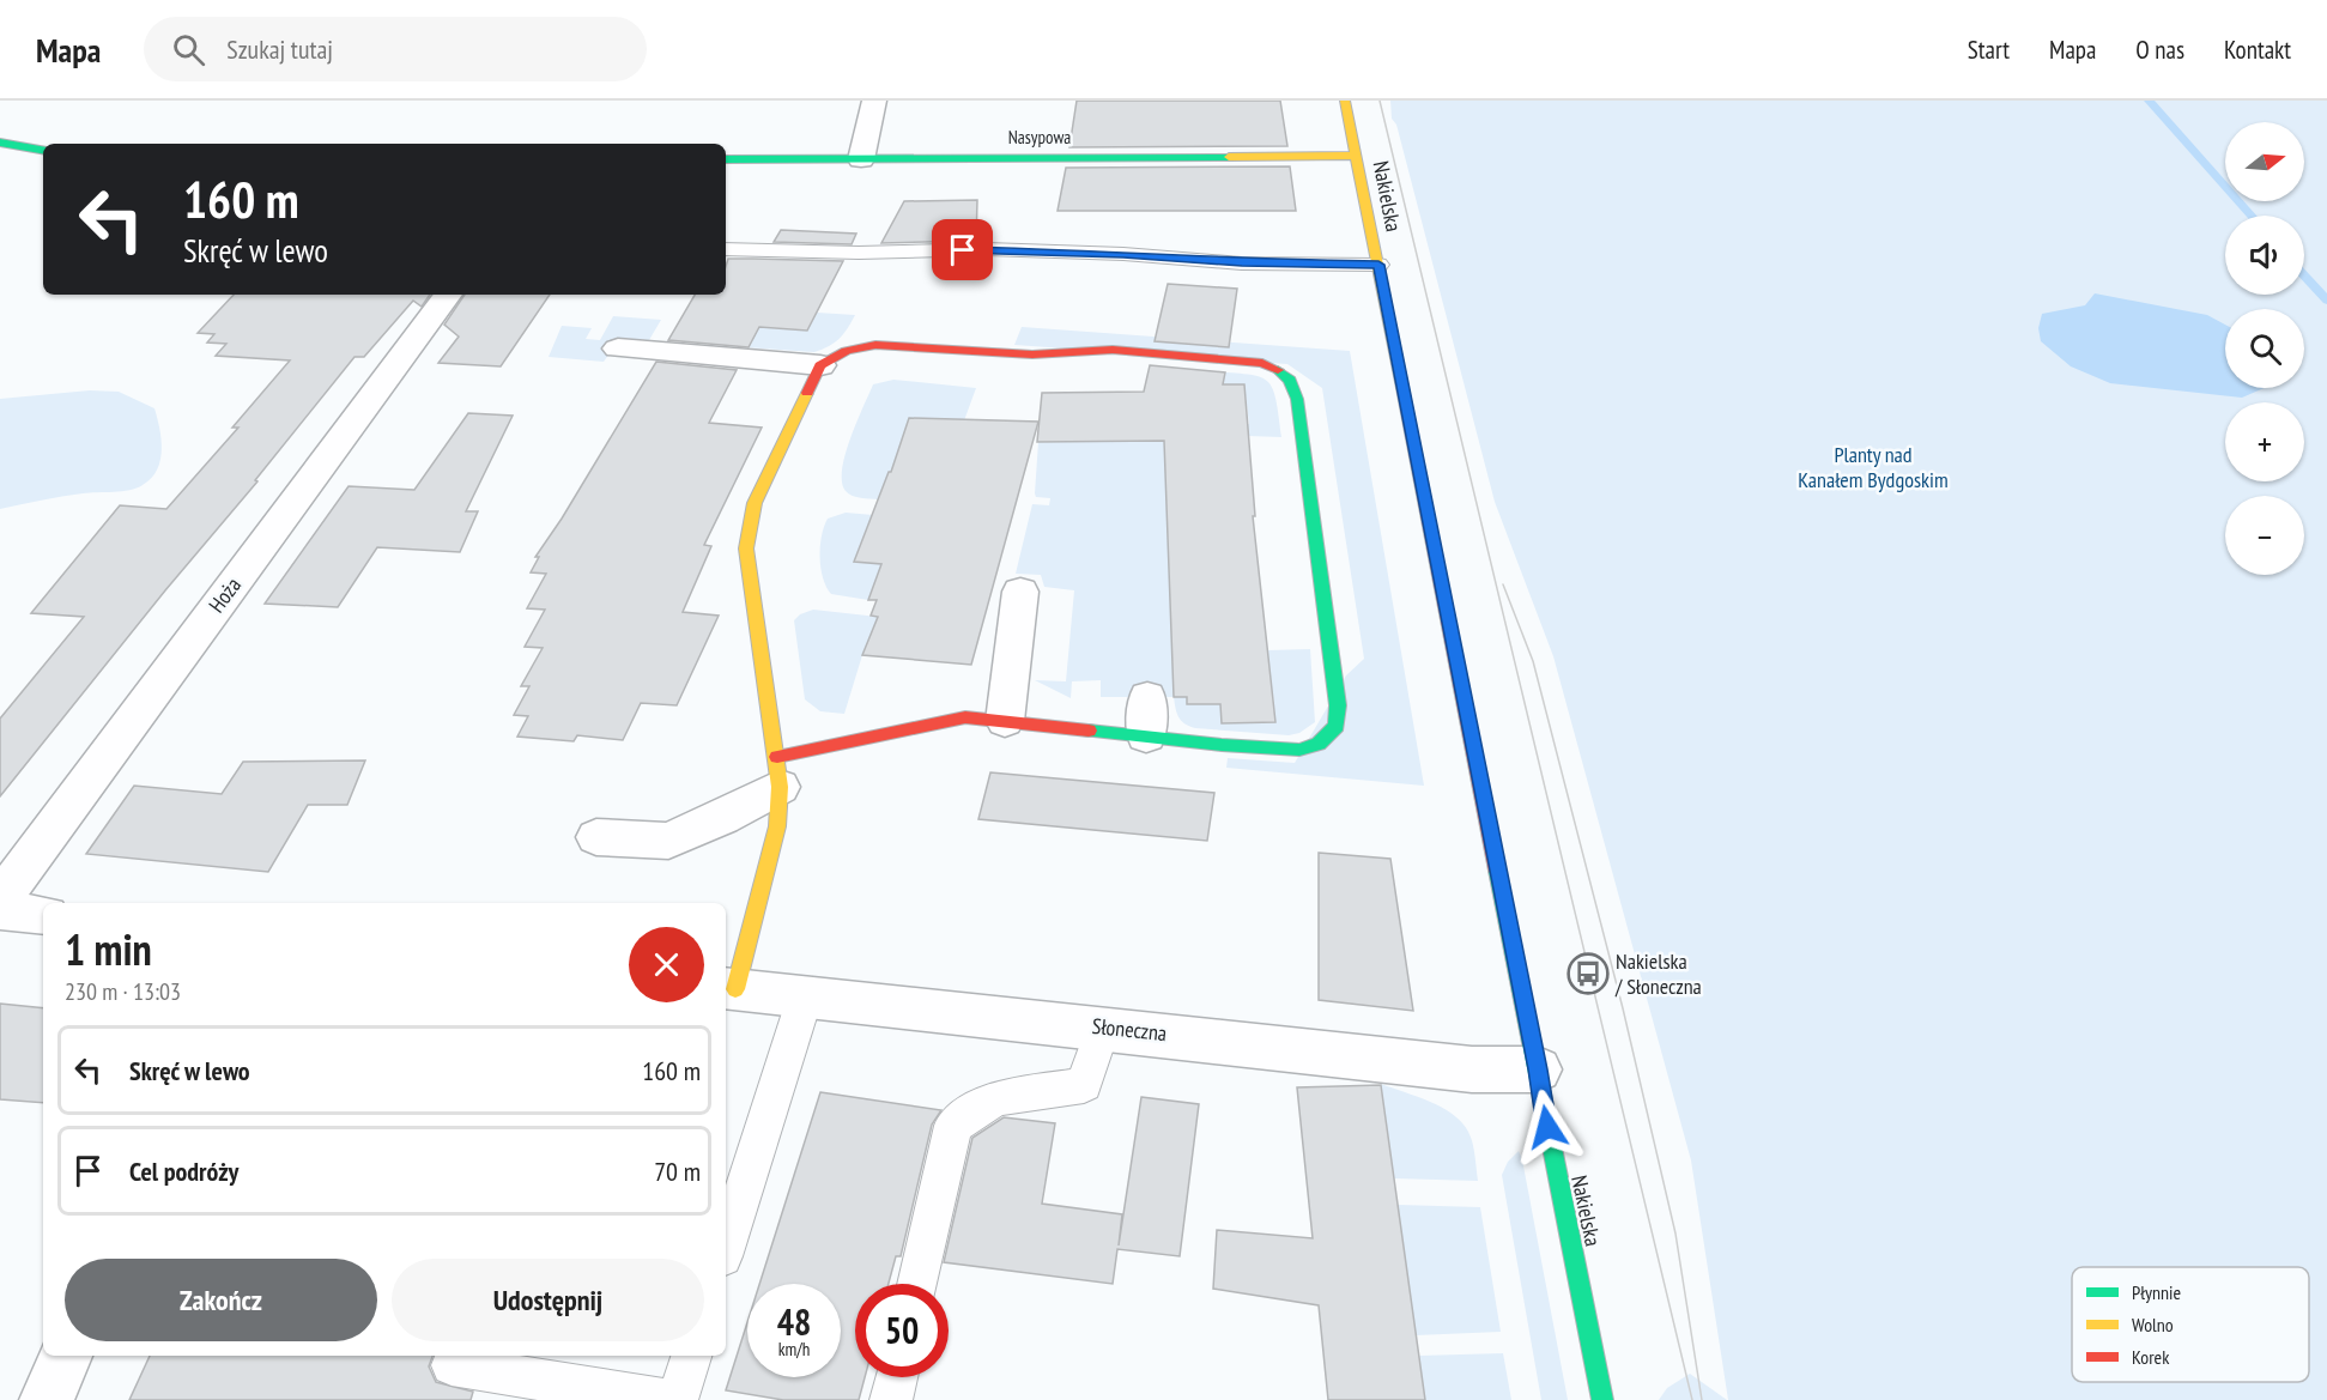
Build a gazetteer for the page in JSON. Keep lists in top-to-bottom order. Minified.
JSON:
{"streets":{"street":["Nasypowa","Nakielska","Hoża","Słoneczna"]},"crossings":[["Nasypowa","Nakielska"],["Nakielska","Słoneczna"]],"parks":["Planty nad Kanałem Bydgoskim"],"places":{"bus stop":["Nakielska / Słoneczna"]},"legend":["Płynnie","Wolno","Korek"],"north":"right","page":{"header":"Mapa","search":"Szukaj tutaj","nav":["Start","Mapa","O nas","Kontakt"],"map_buttons":["+","−"],"turn":["160 m","Skręć w lewo"],"heading":["1 min","230 m · 13:03"],"list":[{"name":"Skręć w lewo","value":"160 m"},{"name":"Cel podróży","value":"70 m"}],"buttons":["Zakończ","Udostępnij"],"speed":"48 km/h","limit":"50"}}
